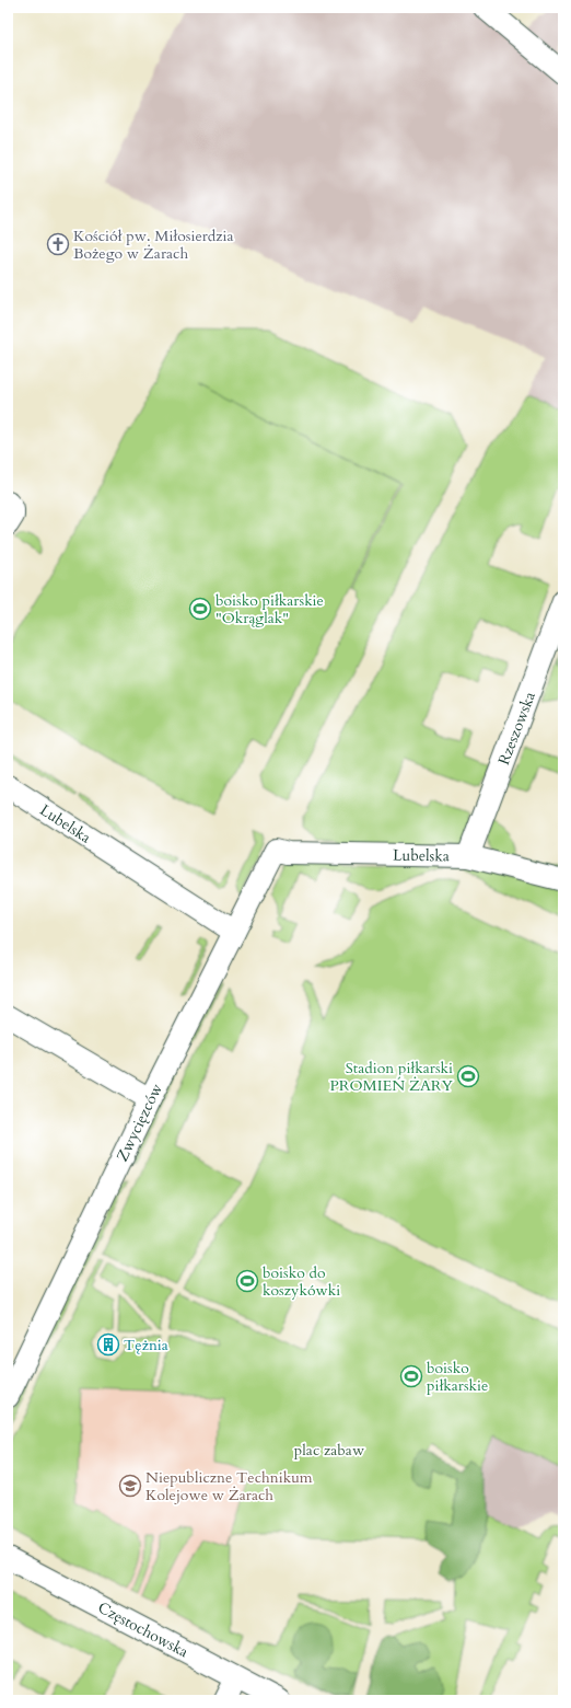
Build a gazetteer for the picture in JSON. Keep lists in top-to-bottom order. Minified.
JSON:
{"streets":{"street":["Rzeszowska","Lubelska","Zwycięzców","Częstochowska"]},"crossings":[["Rzeszowska","Lubelska"],["Lubelska","Zwycięzców"]],"parks":["plac zabaw"],"places":{"church":["Kościół pw. Miłosierdzia Bożego w Żarach"],"sports":["boisko piłkarskie \"Okrąglak\"","Stadion piłkarski PROMIEŃ ŻARY","boisko do koszykówki","boisko piłkarskie"],"building":["Tężnia"],"school or university":["Niepubliczne Technikum Kolejowe w Żarach"]}}
